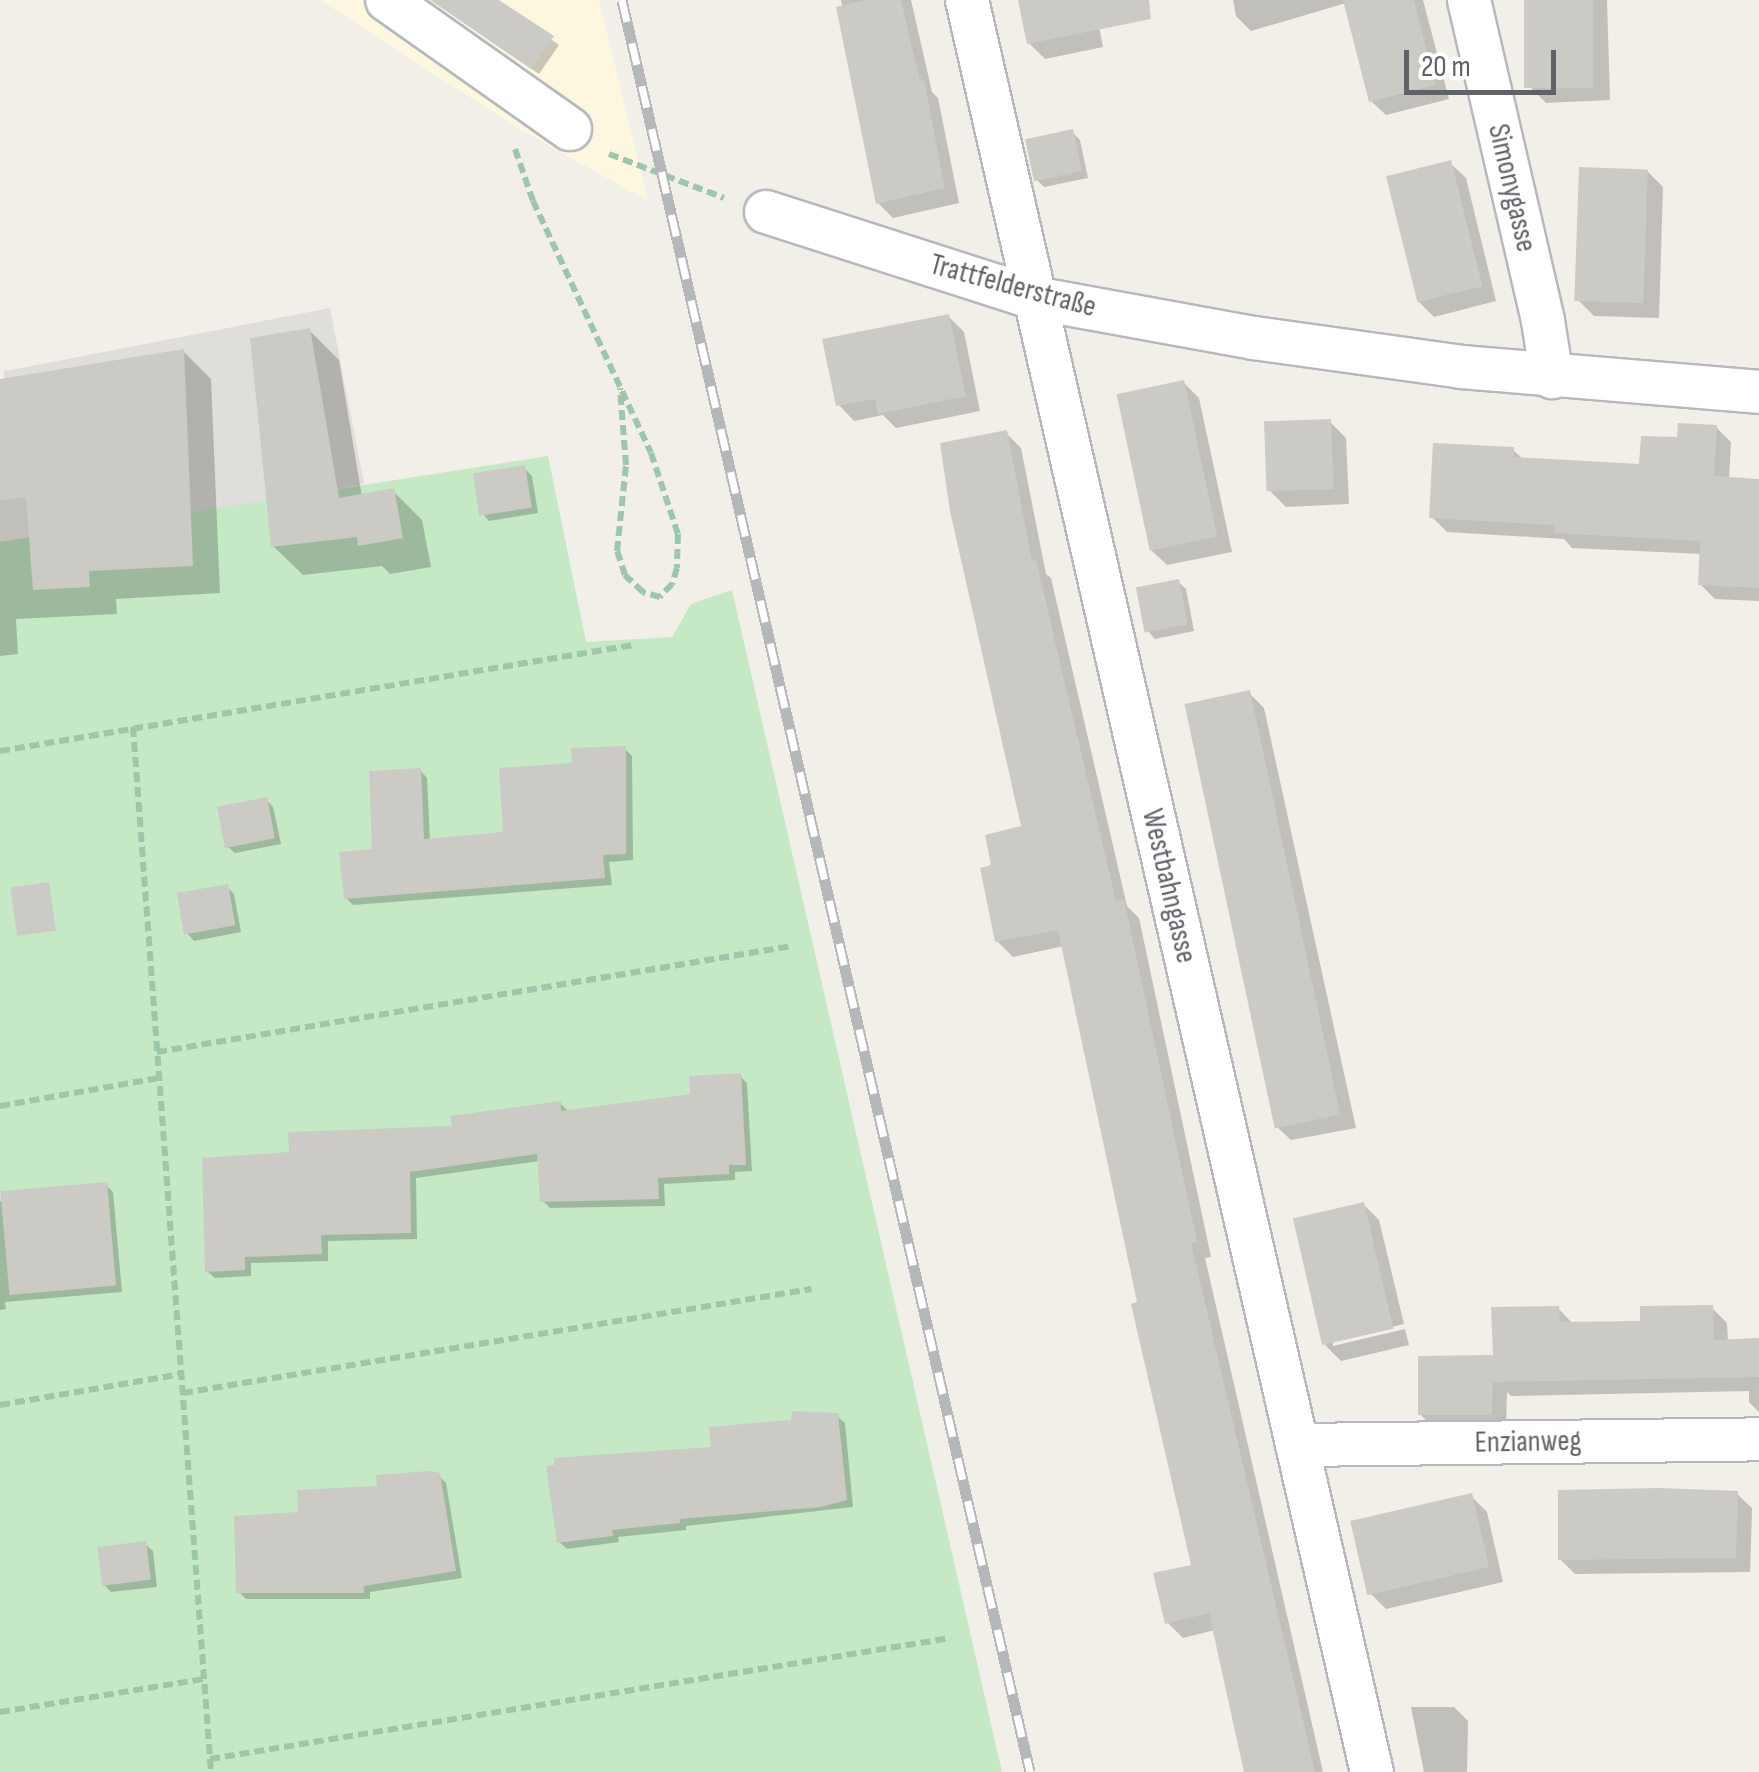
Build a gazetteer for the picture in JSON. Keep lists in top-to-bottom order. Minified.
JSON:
{"streets":{"street":["Simonygasse","Trattfelderstraße","Westbahngasse","Enzianweg"]},"crossings":[["Simonygasse","Trattfelderstraße"],["Trattfelderstraße","Westbahngasse"],["Westbahngasse","Enzianweg"]],"scale_bar":"20 m"}
